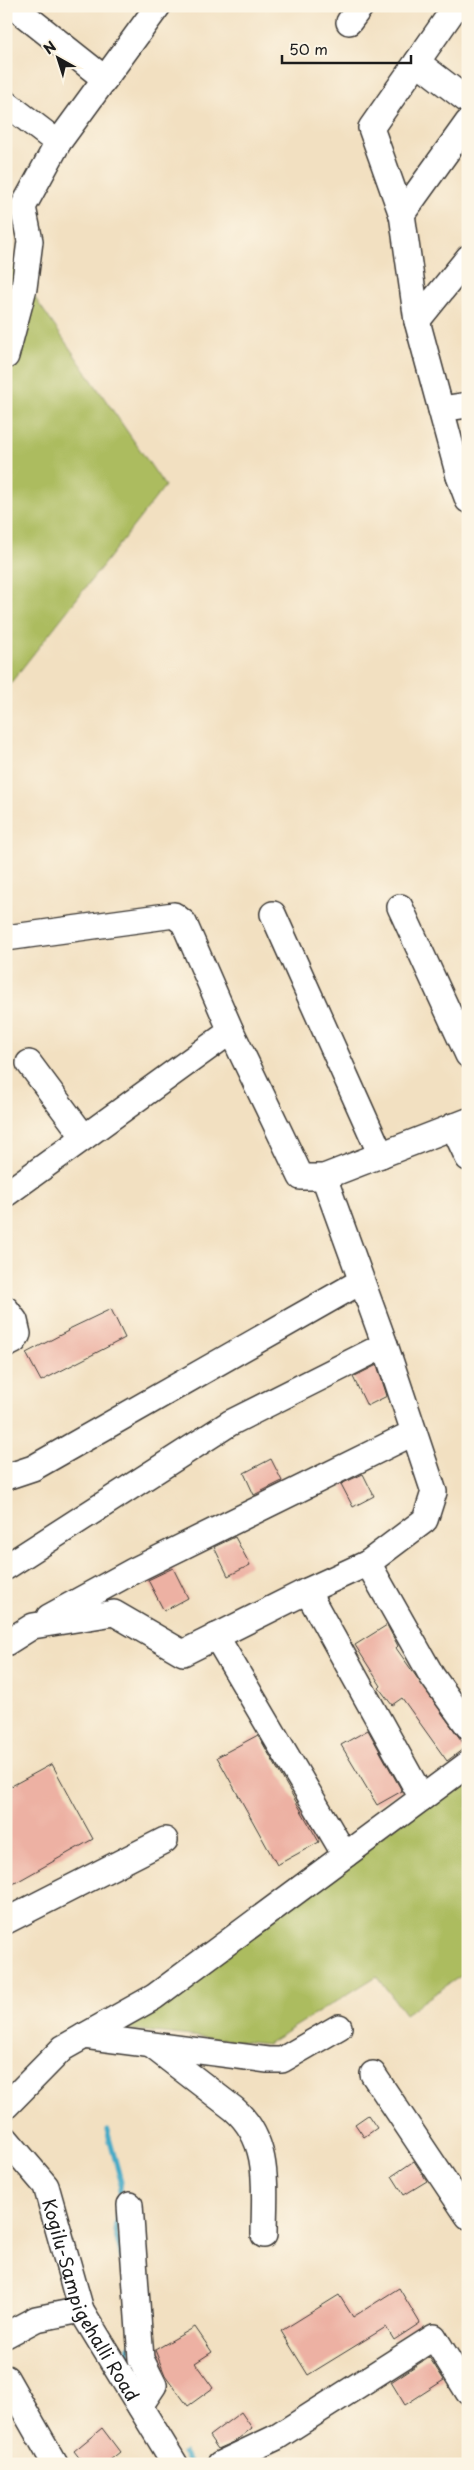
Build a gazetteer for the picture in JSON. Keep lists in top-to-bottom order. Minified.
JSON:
{"streets":{"street":["Kogilu-Sampigehalli Road"]},"scale_bar":"50 m","north":"top left"}
